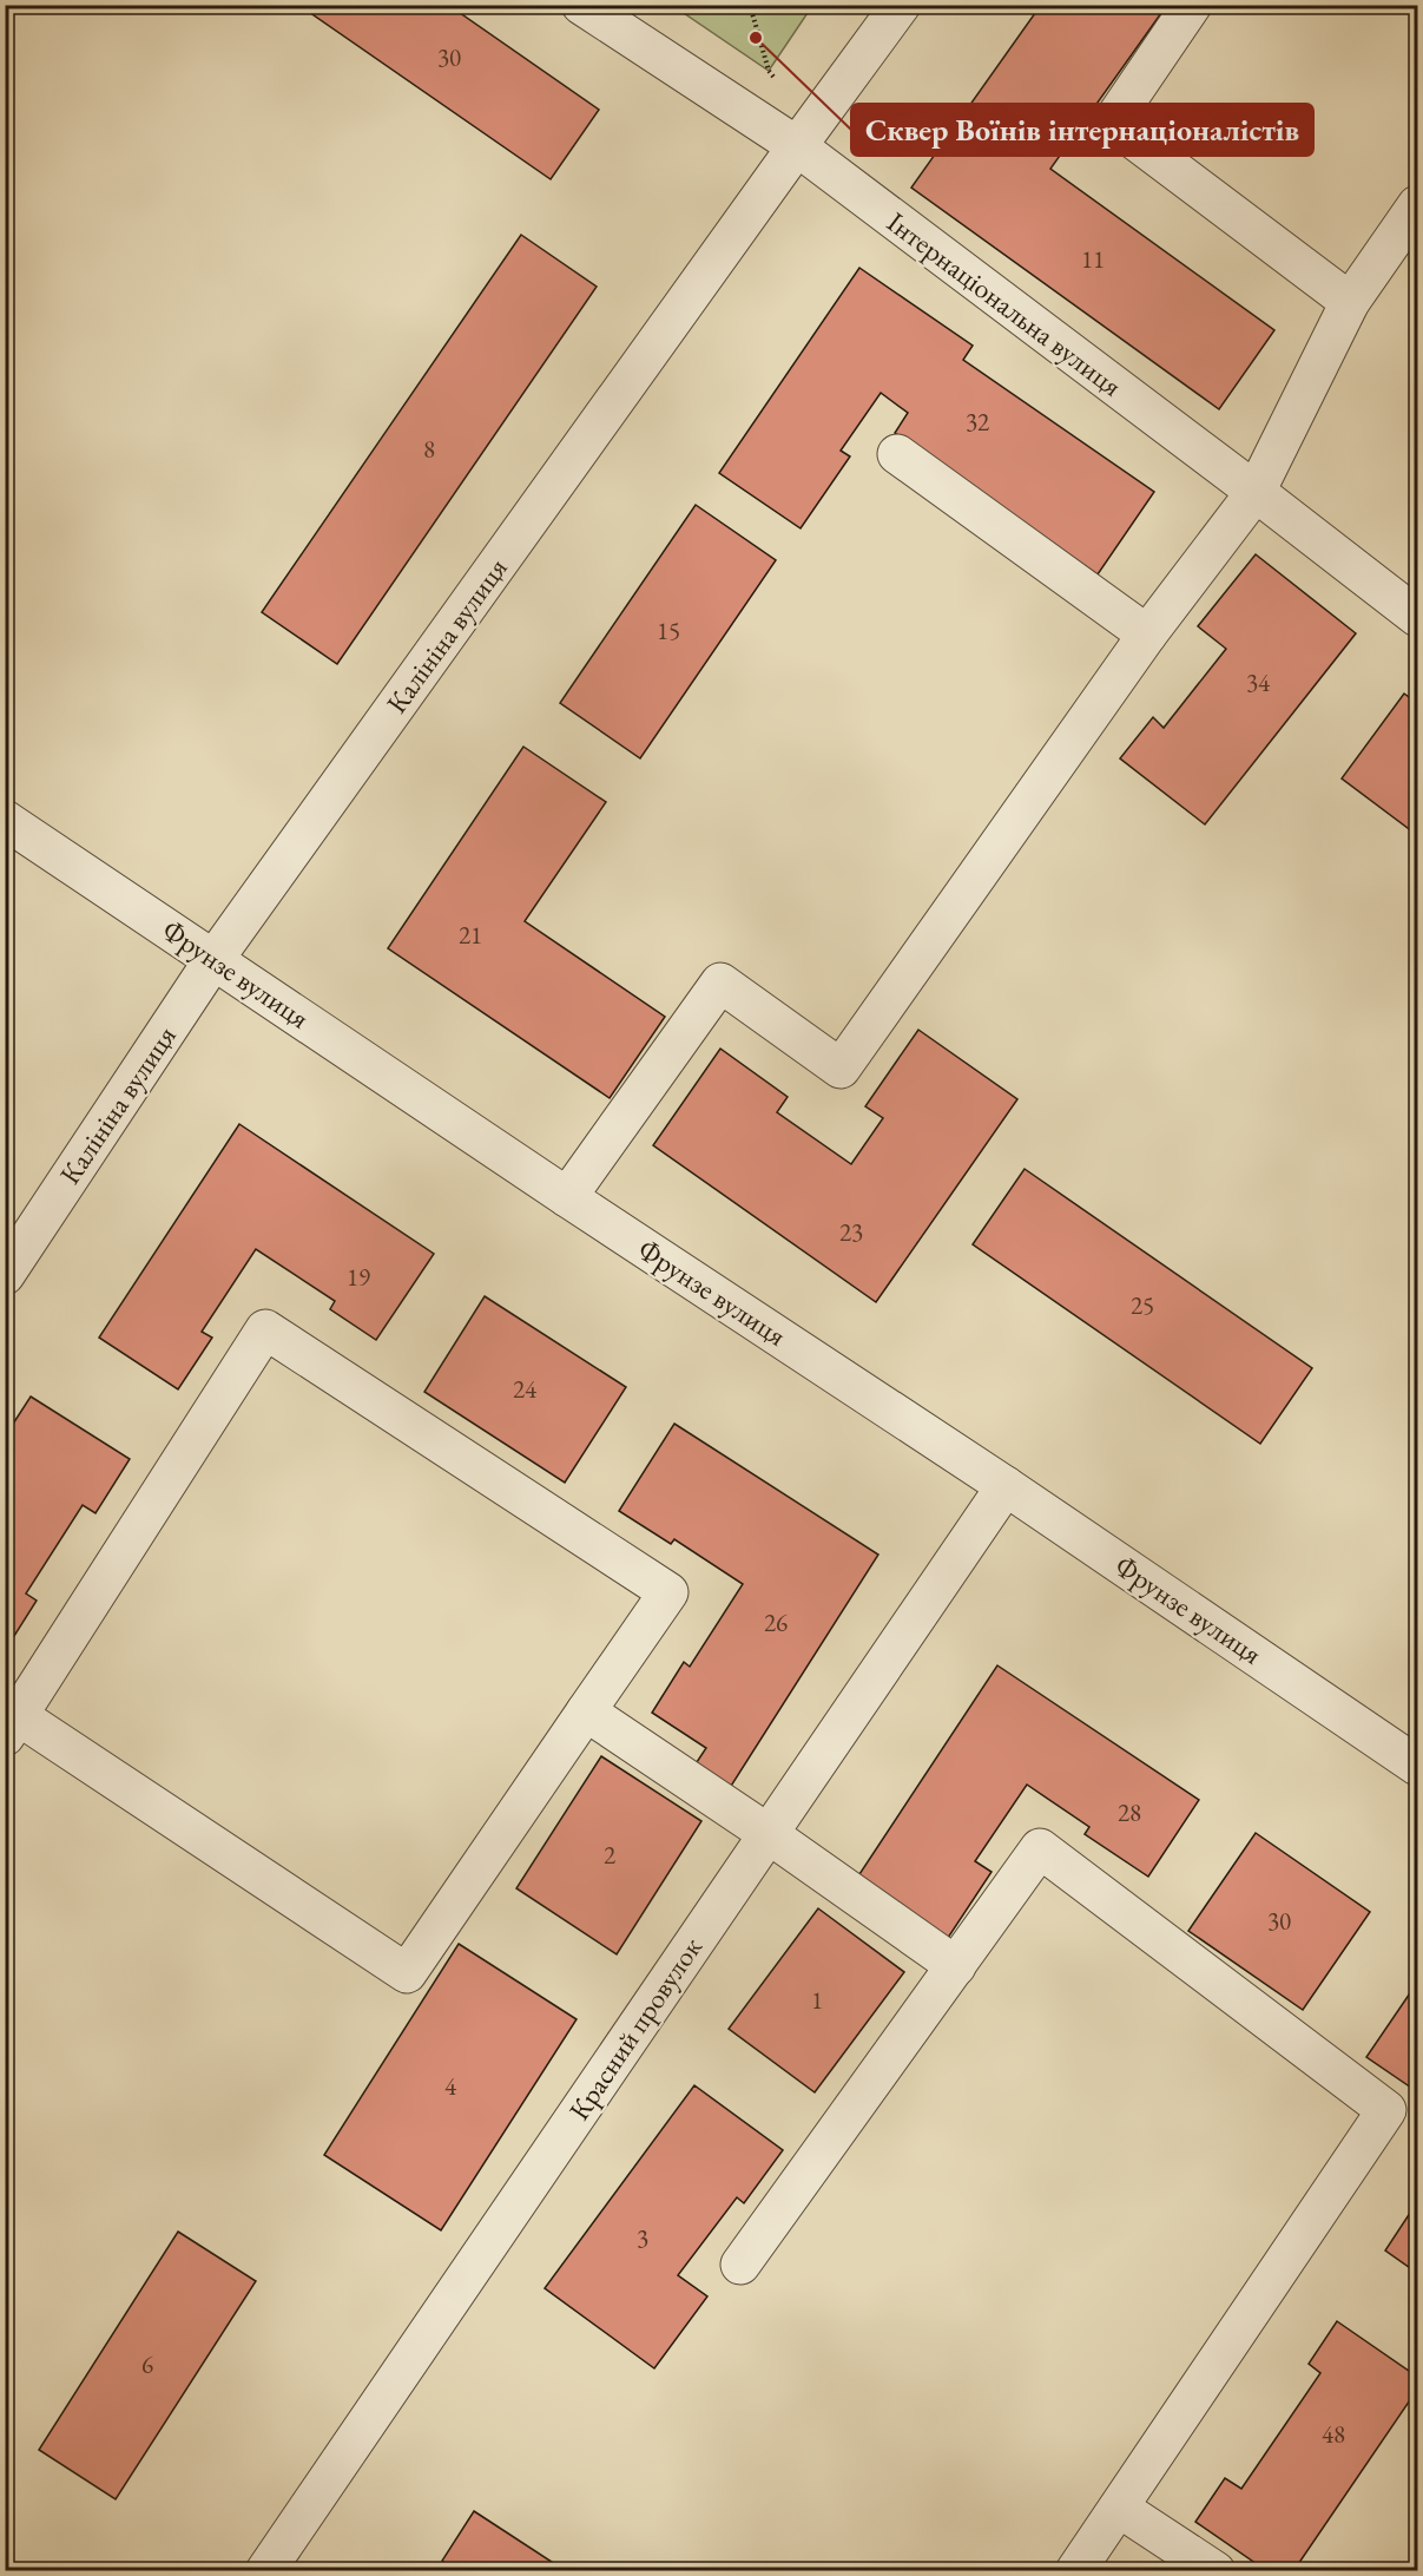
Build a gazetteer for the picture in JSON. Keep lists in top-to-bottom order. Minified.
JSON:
{"streets":{"street":["Інтернаціональна вулиця","Калініна вулиця","Фрунзе вулиця","Красний провулок"]},"crossings":[["Інтернаціональна вулиця","Калініна вулиця"],["Калініна вулиця","Фрунзе вулиця"],["Фрунзе вулиця","Красний провулок"]],"places":["Сквер Воїнів інтернаціоналістів"],"house_numbers":["30","11","32","8","15","34","21","23","19","25","24","26","28","2","30","1","4","3","6","48"]}
